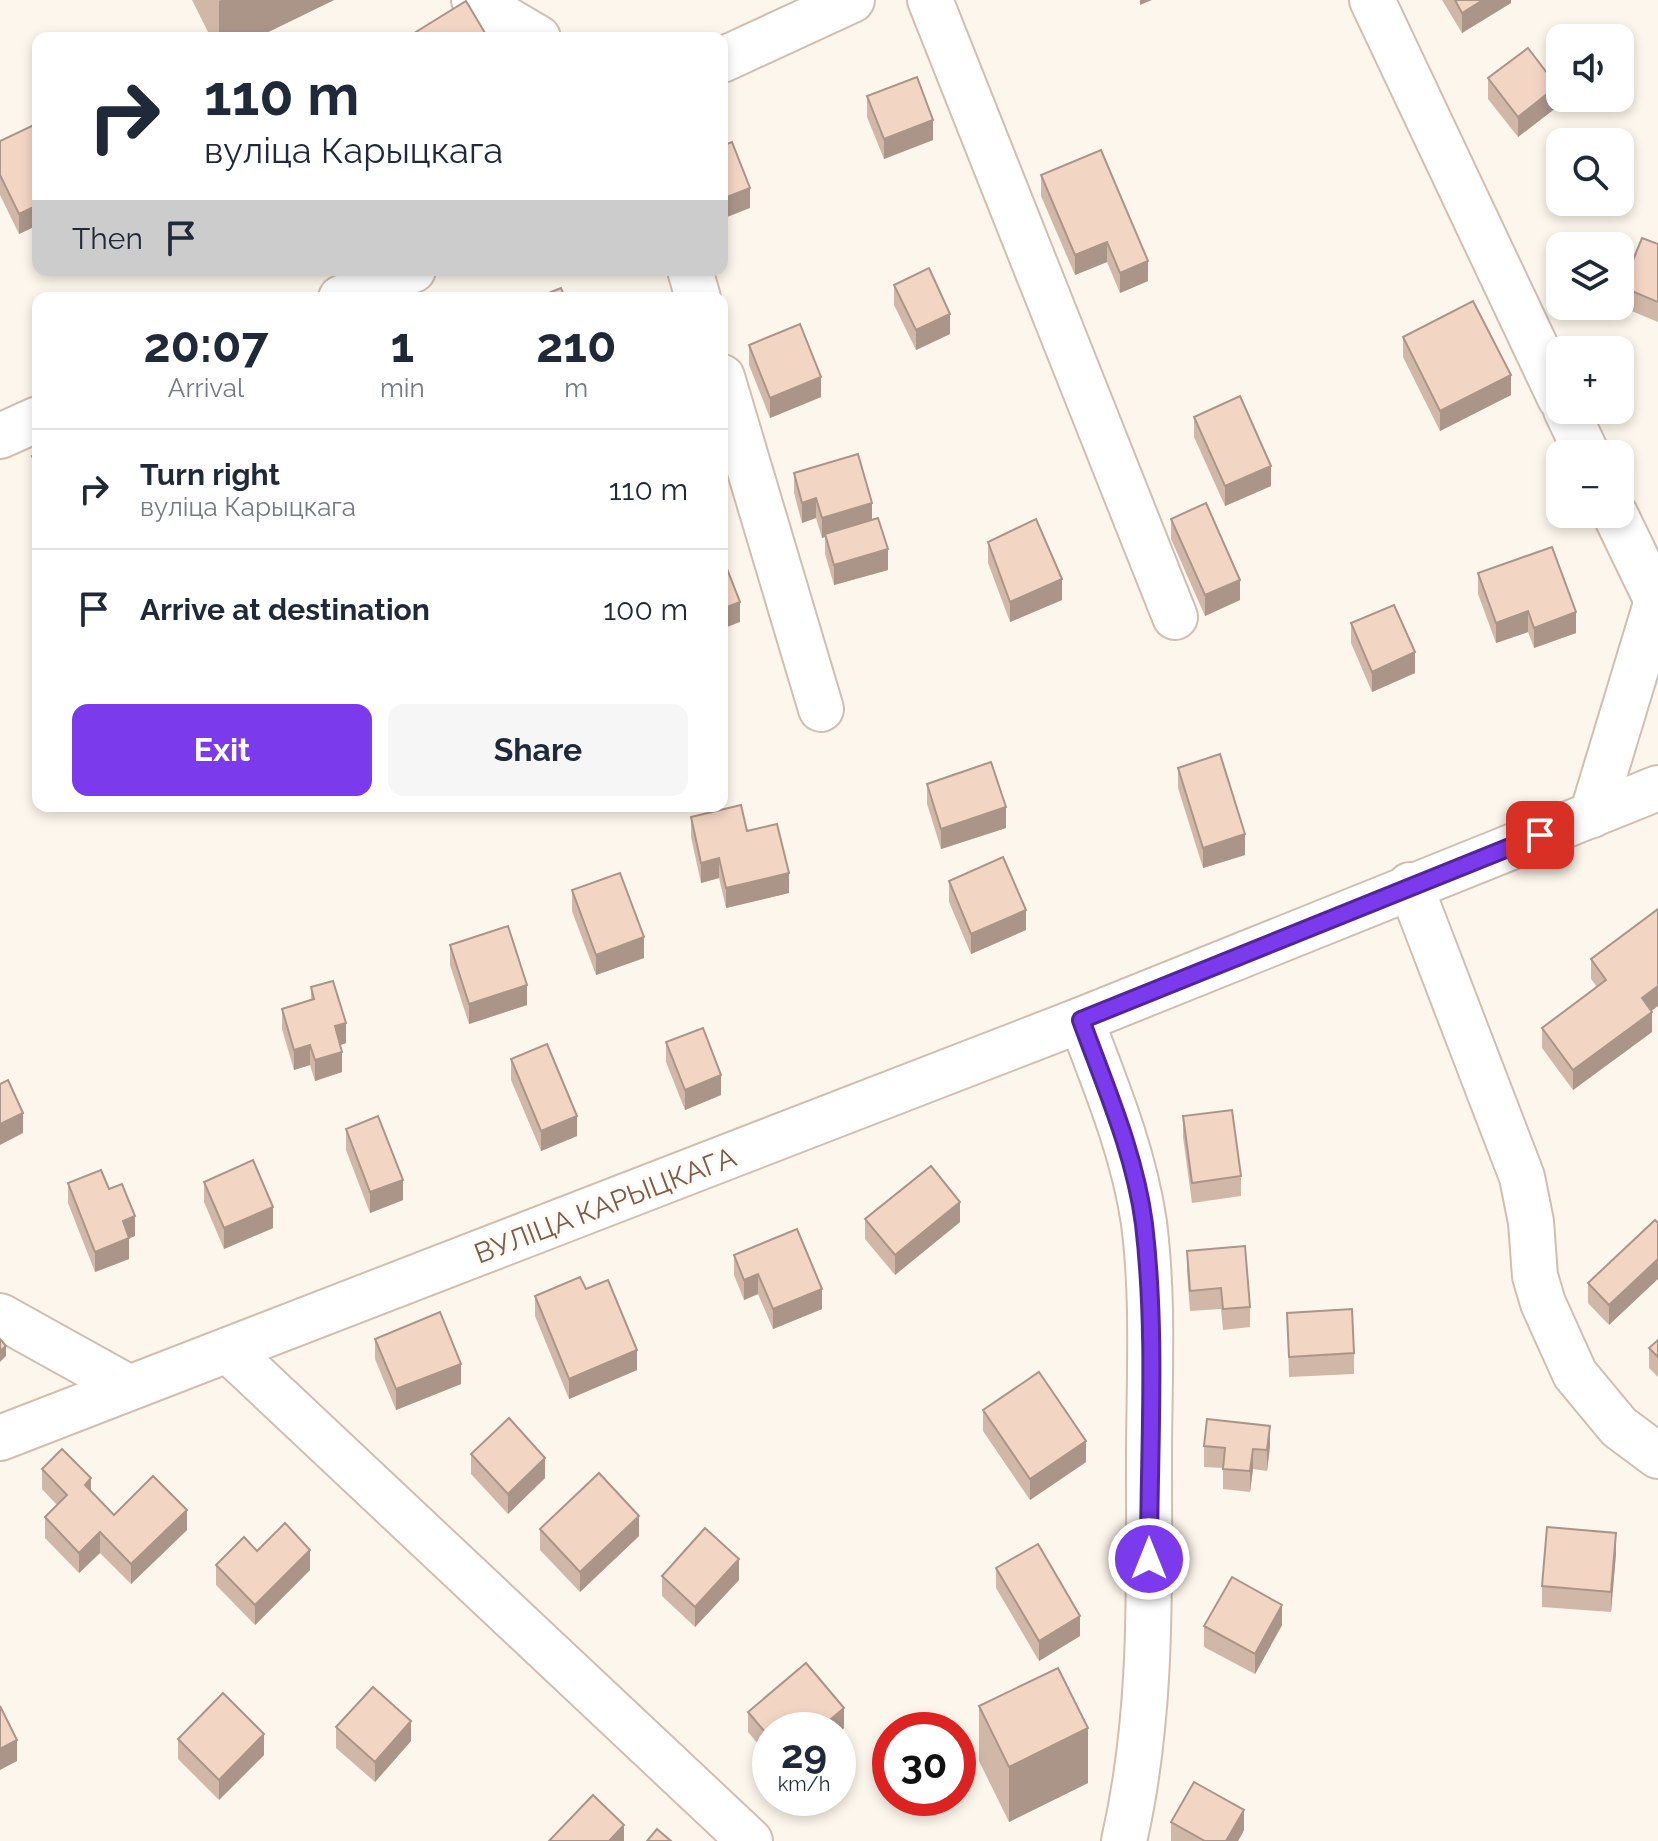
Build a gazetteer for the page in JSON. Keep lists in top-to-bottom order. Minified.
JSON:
{"streets":{"street":["ВУЛІЦА КАРЫЦКАГА"]},"page":{"map_buttons":["+","−"],"turn":["110 m","вуліца Карыцкага"],"then":"Then","eta":["20:07","Arrival","1","min","210","m"],"list":[{"name":"Turn right","note":"вуліца Карыцкага","value":"110 m"},{"name":"Arrive at destination","value":"100 m"}],"buttons":["Exit","Share"],"speed":"29 km/h","limit":"30"}}
